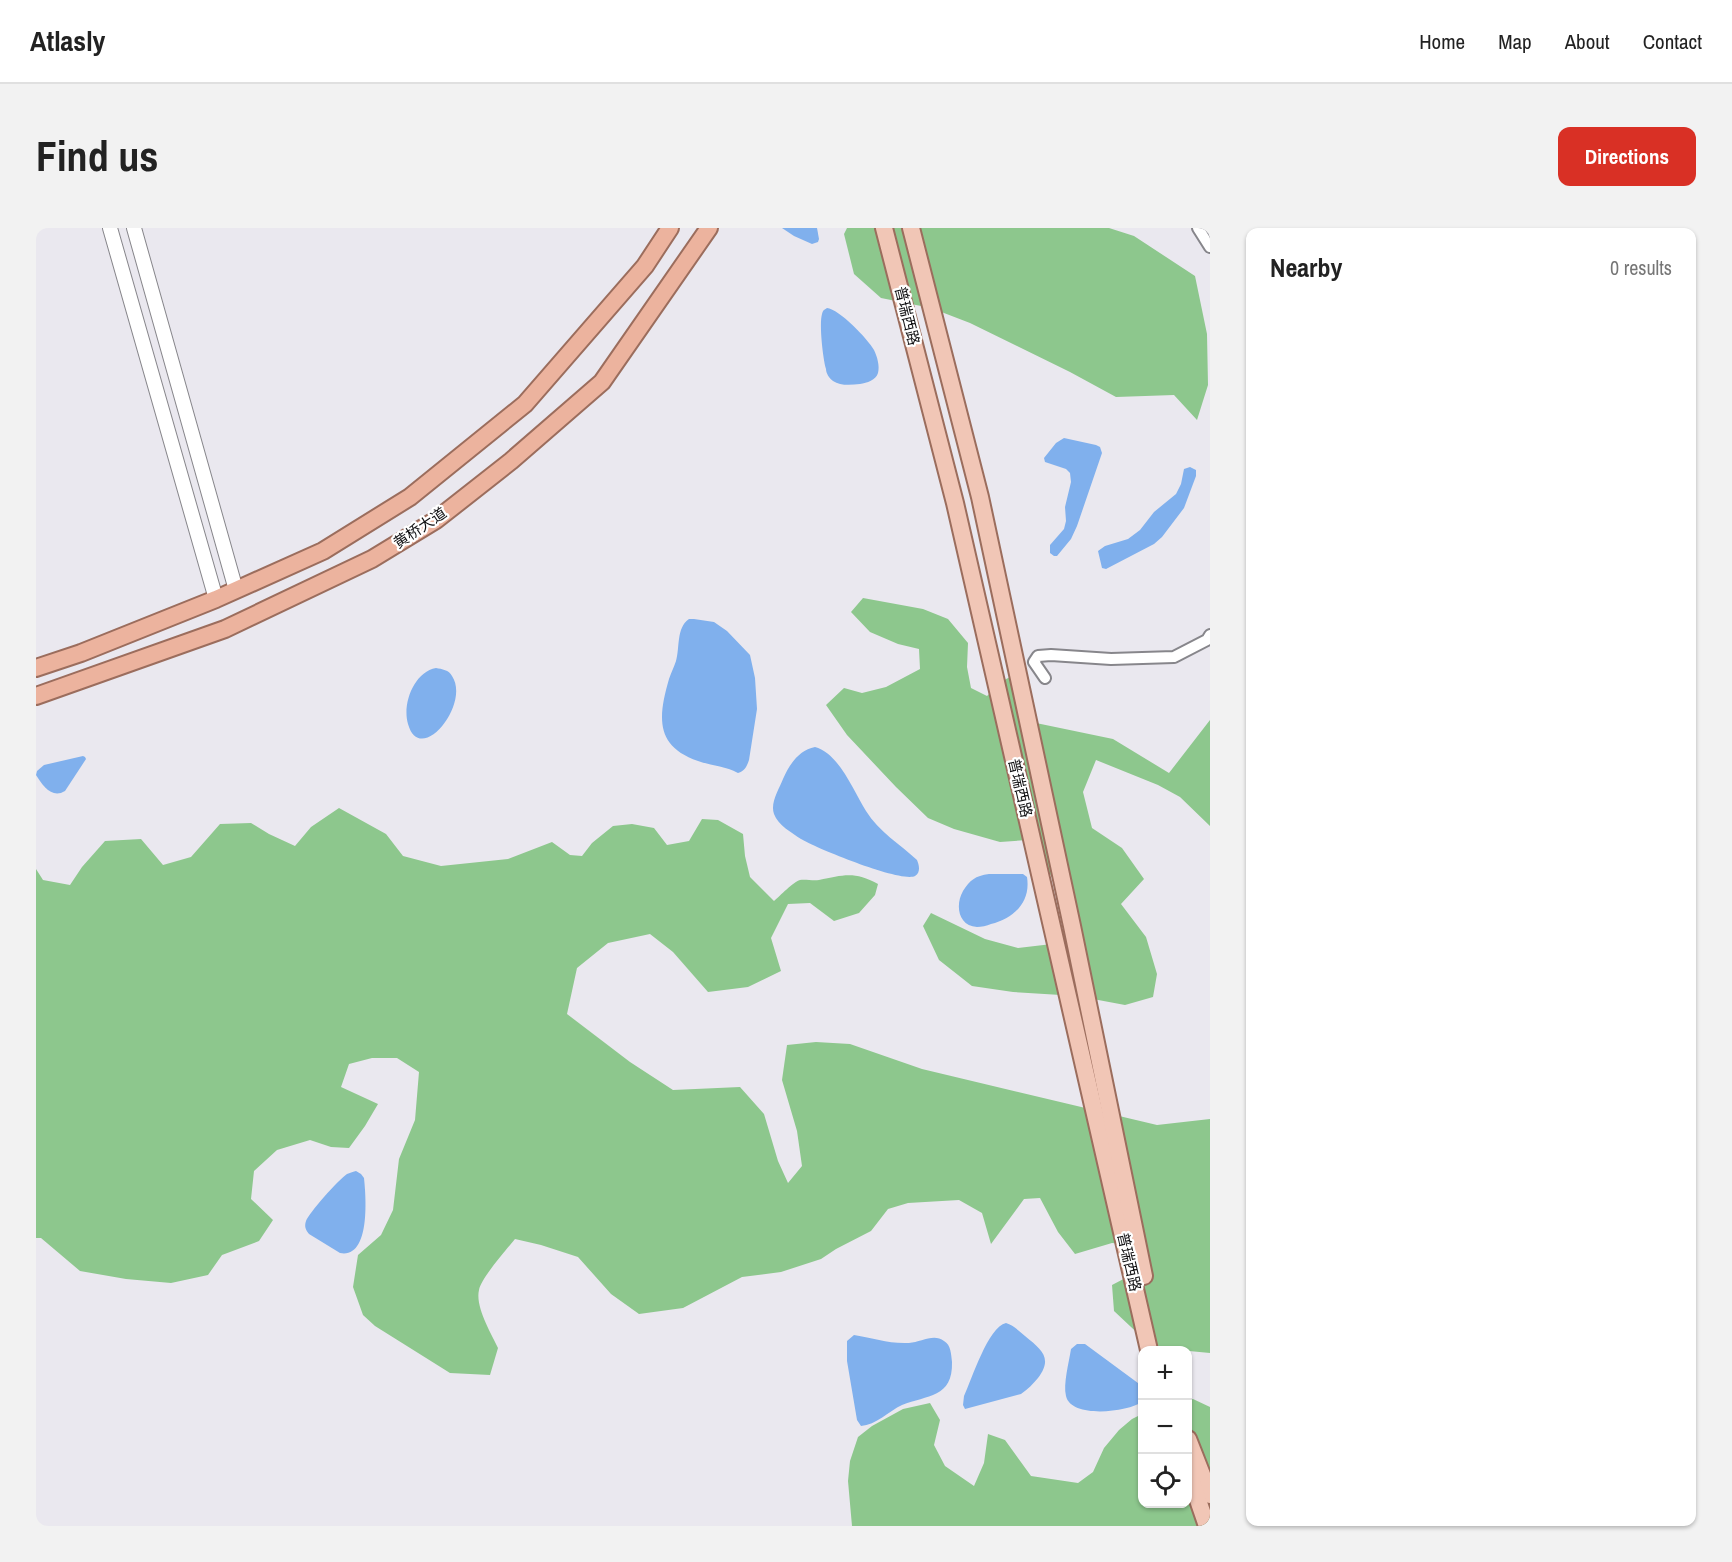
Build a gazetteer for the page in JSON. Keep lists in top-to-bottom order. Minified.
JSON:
{"streets":{"highway":["黄桥大道"],"main road":["普瑞西路"]},"page":{"header":"Atlasly","nav":["Home","Map","About","Contact"],"buttons":"Directions","title":"Find us","heading":["Nearby","0 results"],"map_buttons":["+","−"]}}
